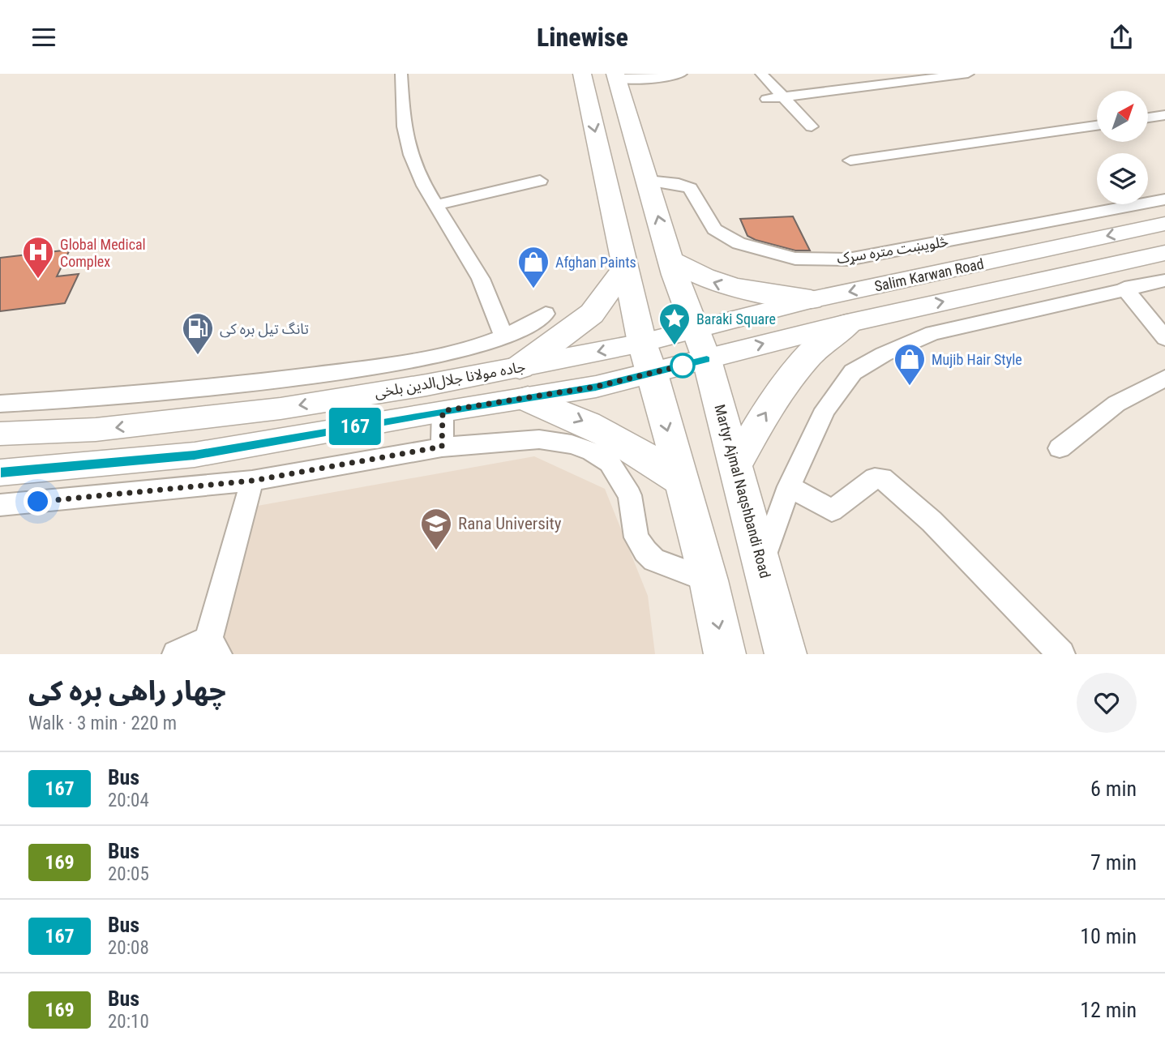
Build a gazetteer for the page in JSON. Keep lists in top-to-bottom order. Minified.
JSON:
{"streets":{"highway":["Martyr Ajmal Naqshbandi Road"],"main road":["Salim Karwan Road","جاده مولانا جلال‌الدین بلخی"],"street":["څلویښت متره سړک"]},"crossings":[["څلویښت متره سړک","Martyr Ajmal Naqshbandi Road"],["Salim Karwan Road","جاده مولانا جلال‌الدین بلخی"],["Salim Karwan Road","Martyr Ajmal Naqshbandi Road"],["جاده مولانا جلال‌الدین بلخی","Martyr Ajmal Naqshbandi Road"]],"places":{"hospital":["Global Medical Complex"],"shop":["Afghan Paints","Mujib Hair Style"],"place":["Baraki Square"],"fuel station":["تانگ تیل بره کی"],"school or university":["Rana University"]},"lines":["bus line 167"],"north":"top right","page":{"header":"Linewise","on_map":"167","heading":["چهار راهی بره کی","Walk · 3 min · 220 m"],"list":[{"mark":"167","name":"Bus","note":"20:04","value":"6 min"},{"mark":"169","name":"Bus","note":"20:05","value":"7 min"},{"mark":"167","name":"Bus","note":"20:08","value":"10 min"},{"mark":"169","name":"Bus","note":"20:10","value":"12 min"}]}}
